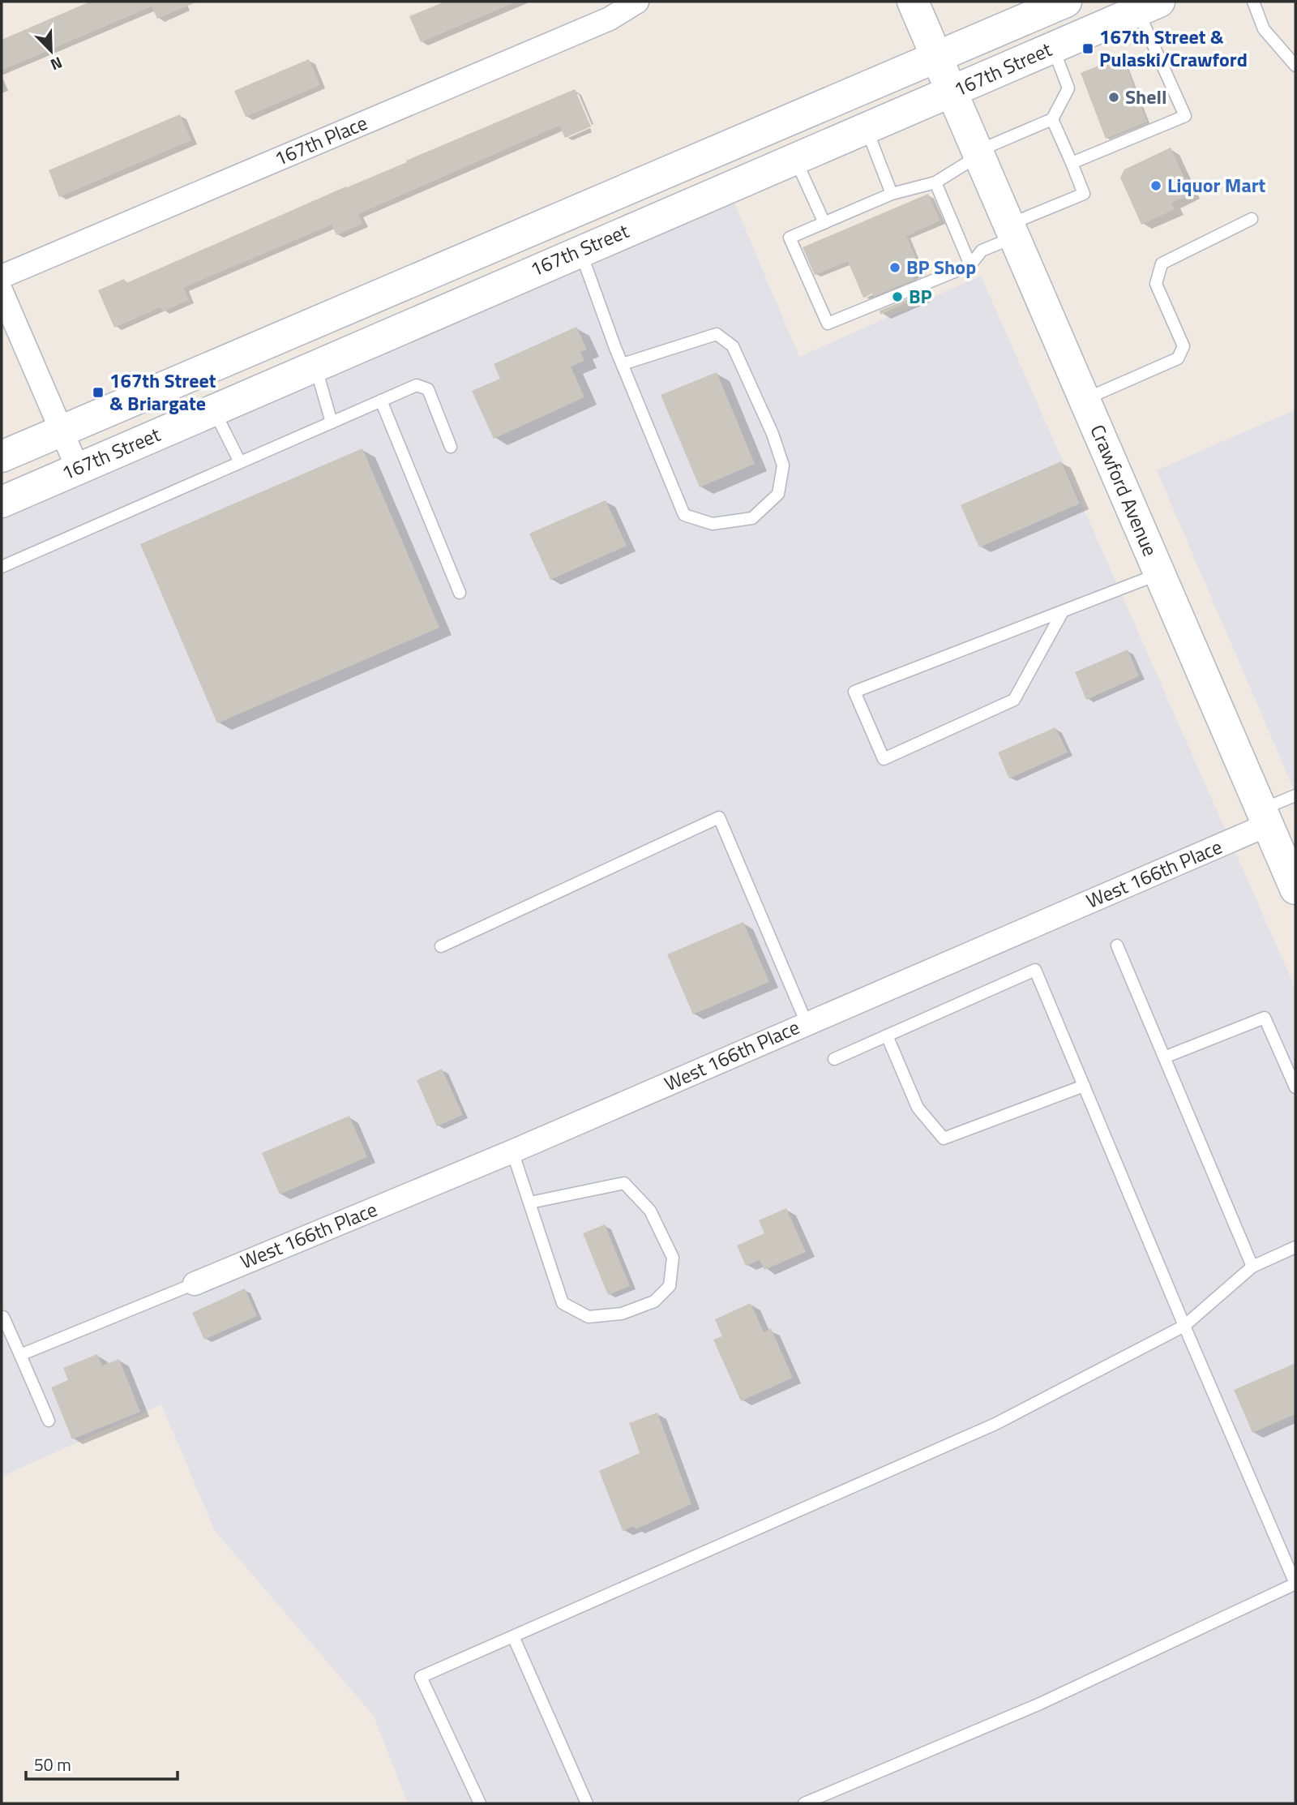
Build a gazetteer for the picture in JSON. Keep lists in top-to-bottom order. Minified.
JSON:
{"streets":{"main road":["167th Street","Crawford Avenue"],"street":["167th Place","West 166th Place"]},"crossings":[["167th Street","Crawford Avenue"],["Crawford Avenue","West 166th Place"]],"places":{"transit":["167th Street & Pulaski/Crawford","167th Street & Briargate"],"other":["Shell","Liquor Mart","BP Shop","BP"]},"scale_bar":"50 m","north":"bottom right"}
